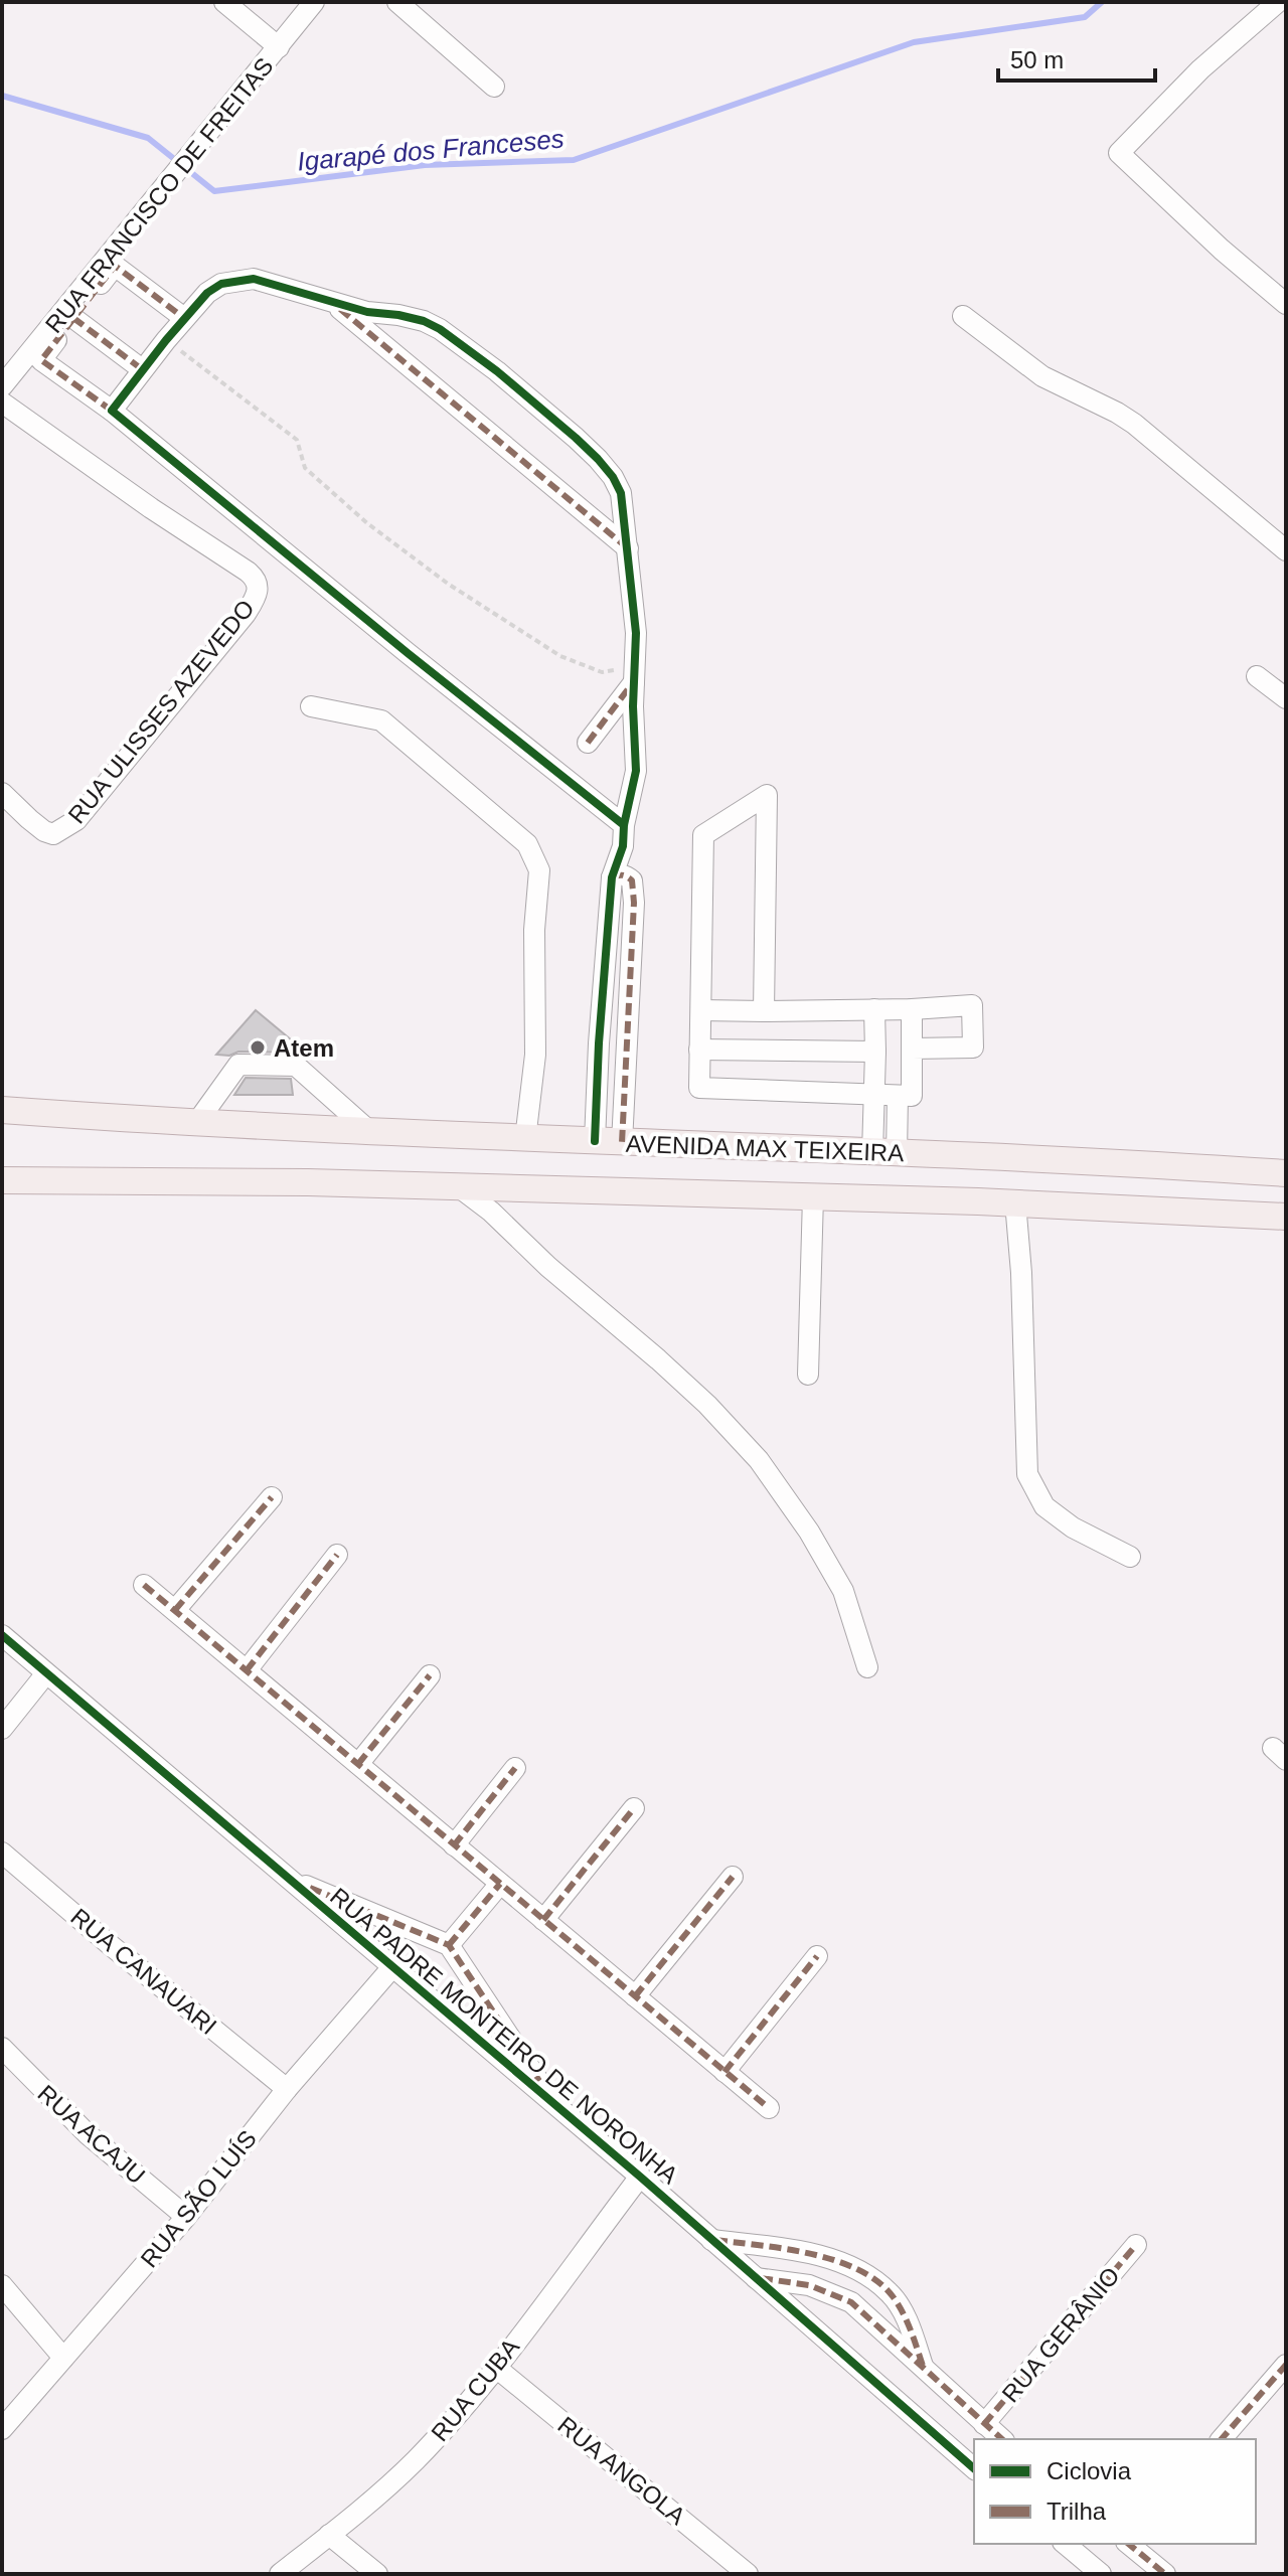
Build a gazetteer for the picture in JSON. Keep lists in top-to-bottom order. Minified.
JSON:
{"streets":{"main road":["AVENIDA MAX TEIXEIRA"],"street":["RUA FRANCISCO DE FREITAS","RUA ULISSES AZEVEDO","RUA CANAUARI","RUA PADRE MONTEIRO DE NORONHA","RUA ACAJU","RUA SÃO LUÍS","RUA GERÂNIO","RUA CUBA","RUA ANGOLA"]},"crossings":[["RUA CANAUARI","RUA SÃO LUÍS"],["RUA PADRE MONTEIRO DE NORONHA","RUA SÃO LUÍS"],["RUA PADRE MONTEIRO DE NORONHA","RUA CUBA"],["RUA ACAJU","RUA SÃO LUÍS"],["RUA CUBA","RUA ANGOLA"]],"water":["Igarapé dos Franceses"],"places":["Atem"],"legend":["Ciclovia","Trilha"],"scale_bar":"50 m"}
